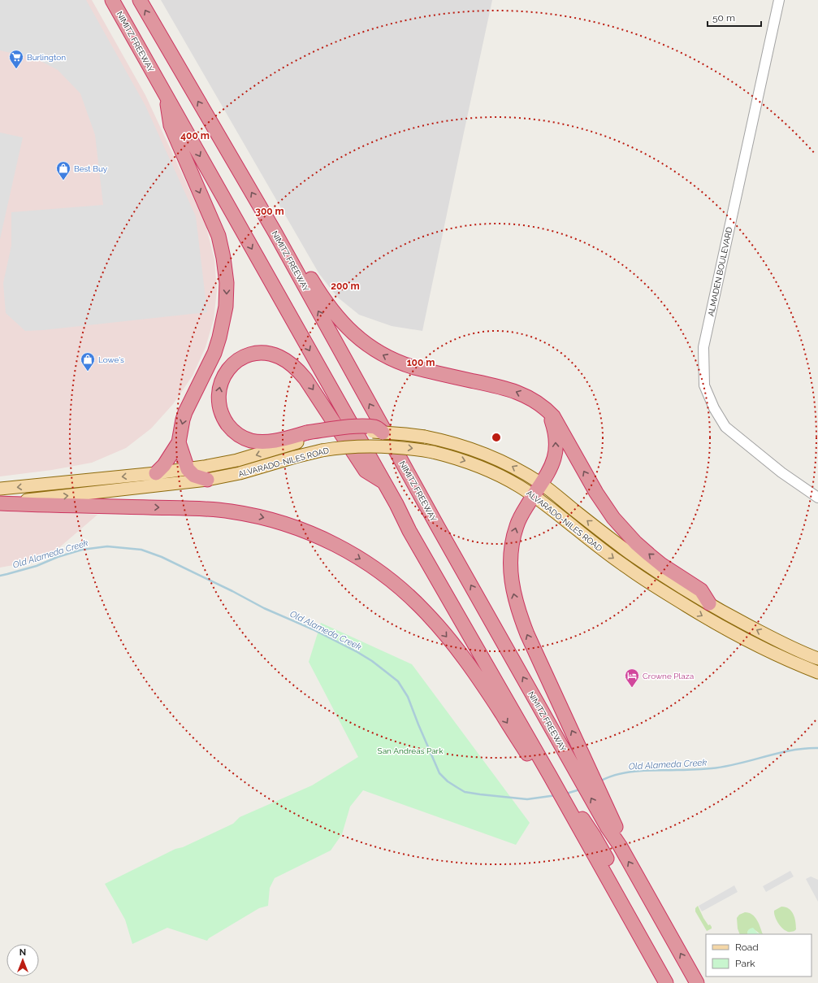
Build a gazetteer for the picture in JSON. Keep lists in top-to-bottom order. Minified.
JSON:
{"streets":{"highway":["NIMITZ FREEWAY"],"main road":["ALVARADO-NILES ROAD"],"street":["ALMADEN BOULEVARD"]},"water":["Old Alameda Creek"],"parks":["San Andreas Park"],"places":{"supermarket":["Burlington"],"shop":["Best Buy","Lowe's"],"hotel":["Crowne Plaza"]},"legend":["Road","Park"],"scale_bar":"50 m","north":"top","rings":["400 m","300 m","200 m","100 m"]}
